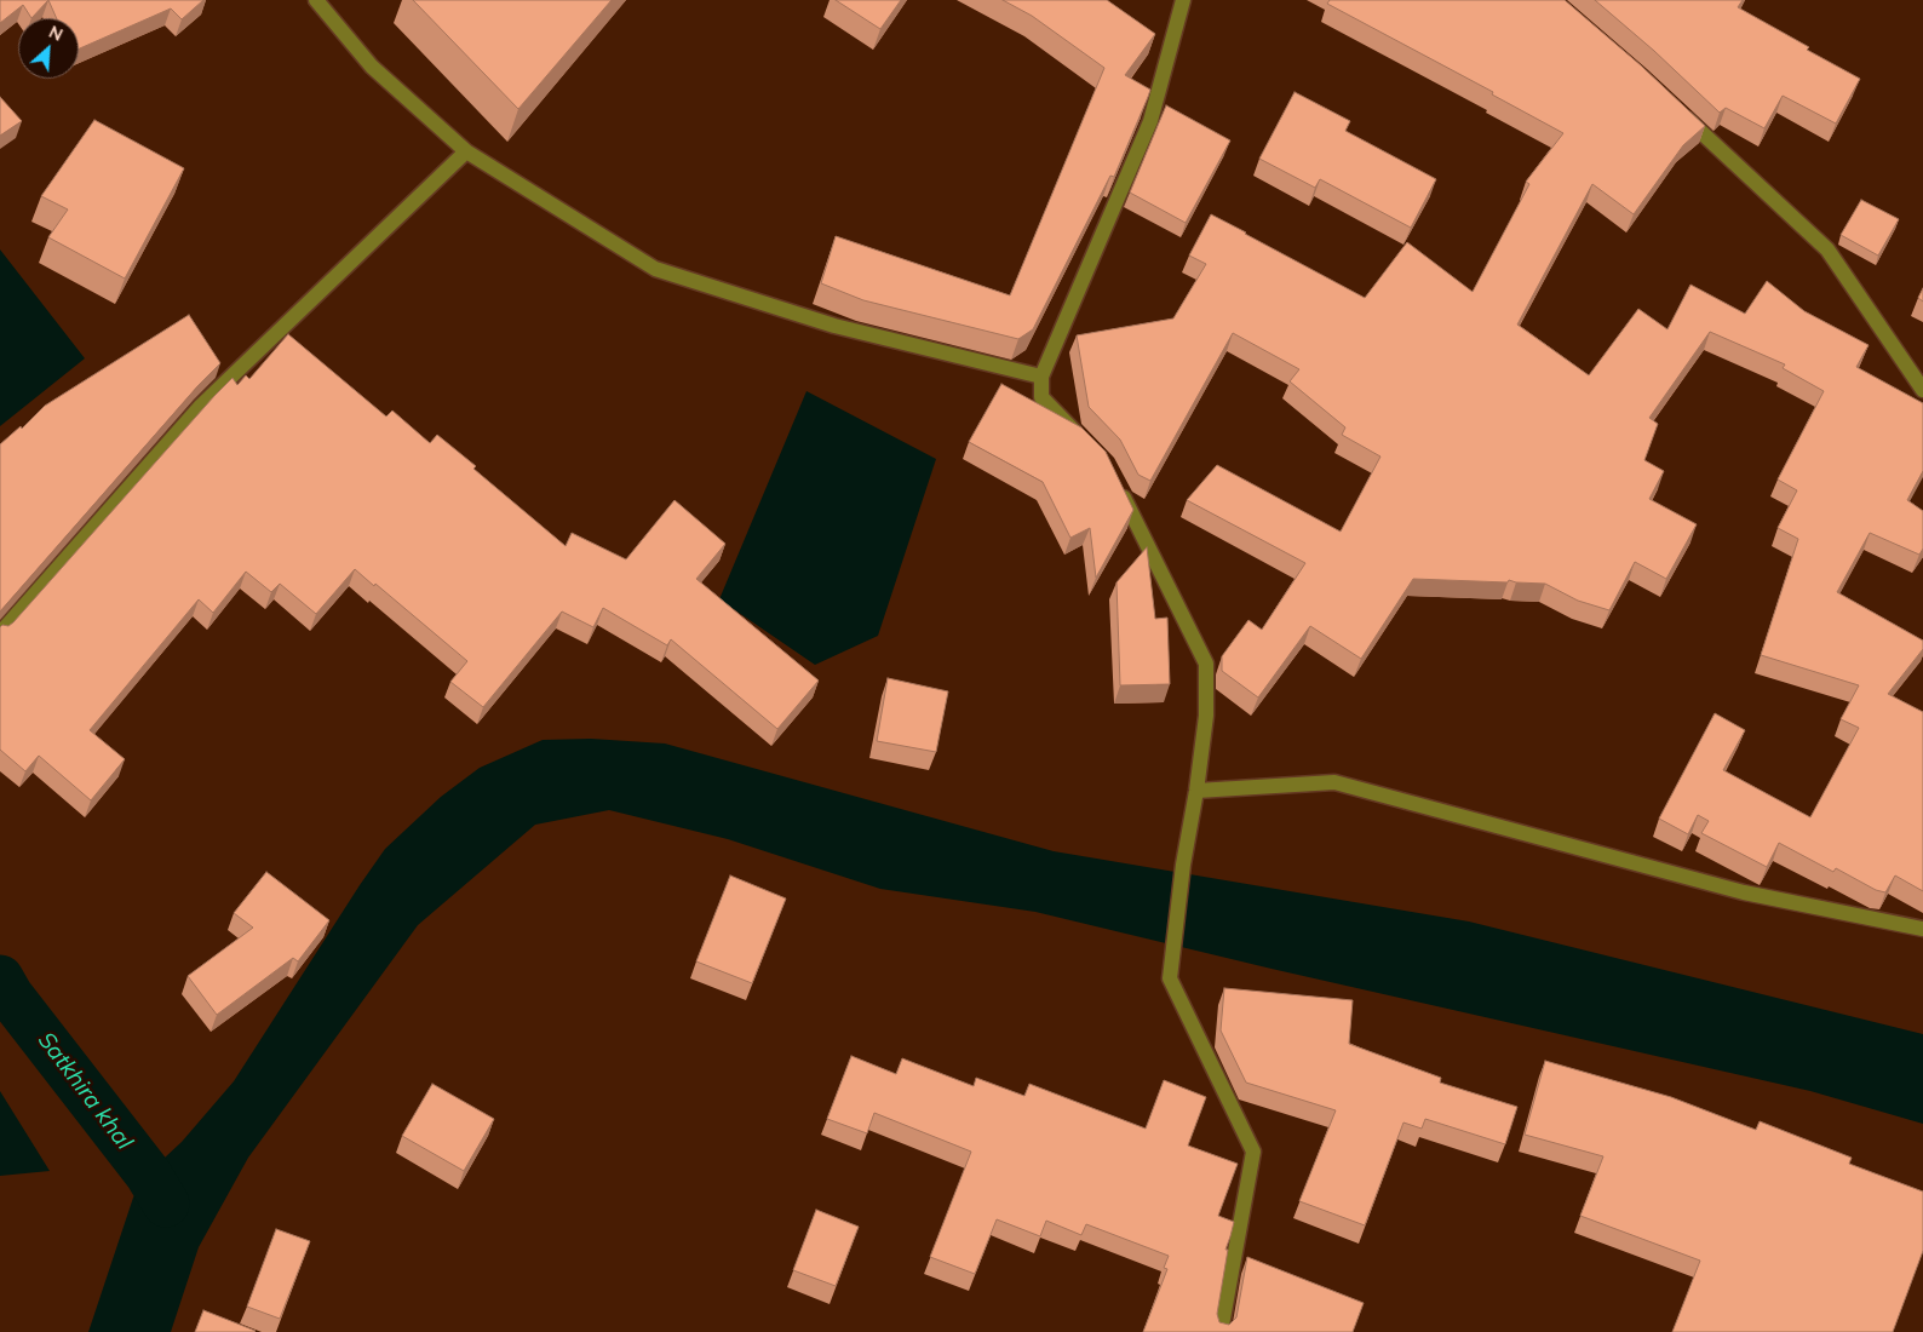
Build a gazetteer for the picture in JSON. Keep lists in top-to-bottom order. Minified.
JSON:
{"water":["Satkhira khal"],"north":"top right"}
